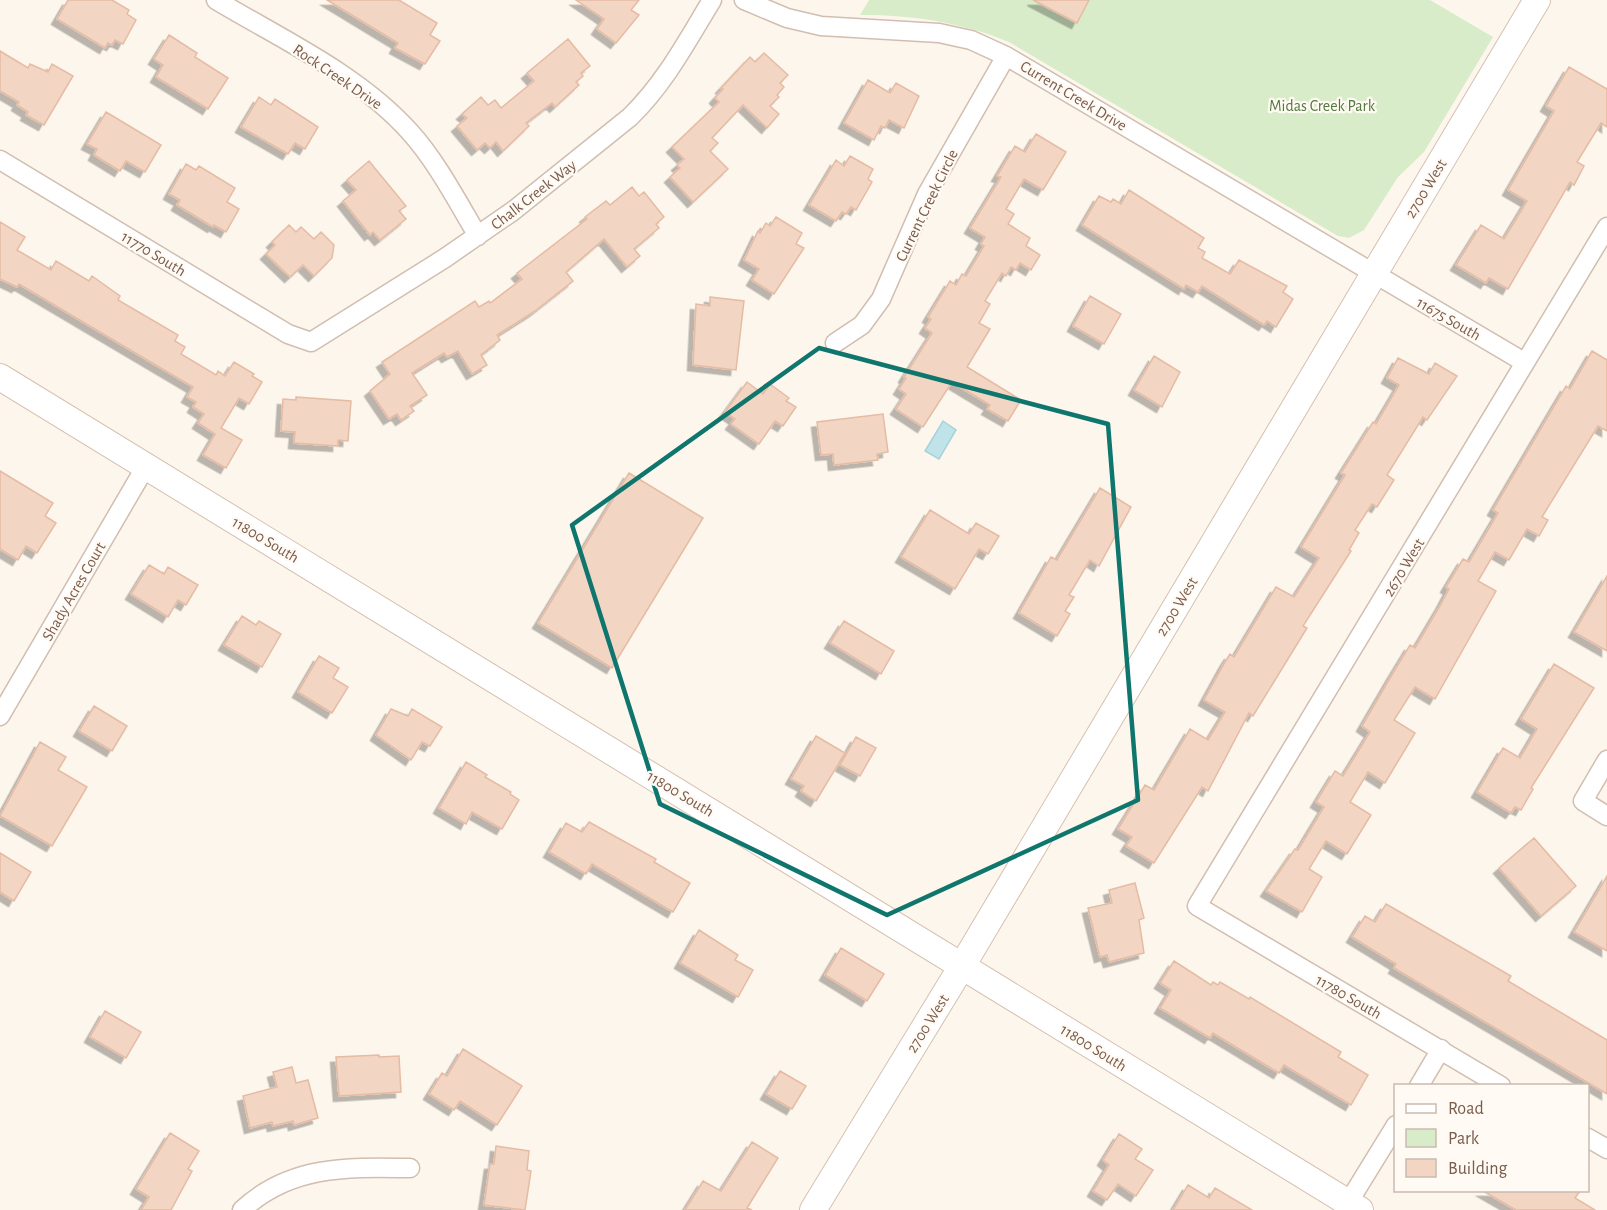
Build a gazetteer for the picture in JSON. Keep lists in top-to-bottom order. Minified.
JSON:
{"streets":{"main road":["2700 West","11800 South"],"street":["Rock Creek Drive","Current Creek Drive","Chalk Creek Way","Current Creek Circle","11770 South","11675 South","2670 West","Shady Acres Court","11780 South"]},"crossings":[["Rock Creek Drive","Chalk Creek Way"],["Current Creek Drive","2700 West"],["Current Creek Drive","Current Creek Circle"],["Current Creek Drive","11675 South"],["2700 West","11675 South"],["2700 West","11800 South"],["Chalk Creek Way","11770 South"],["11675 South","2670 West"],["11800 South","Shady Acres Court"],["2670 West","11780 South"]],"parks":["Midas Creek Park"],"legend":["Road","Park","Building"]}
